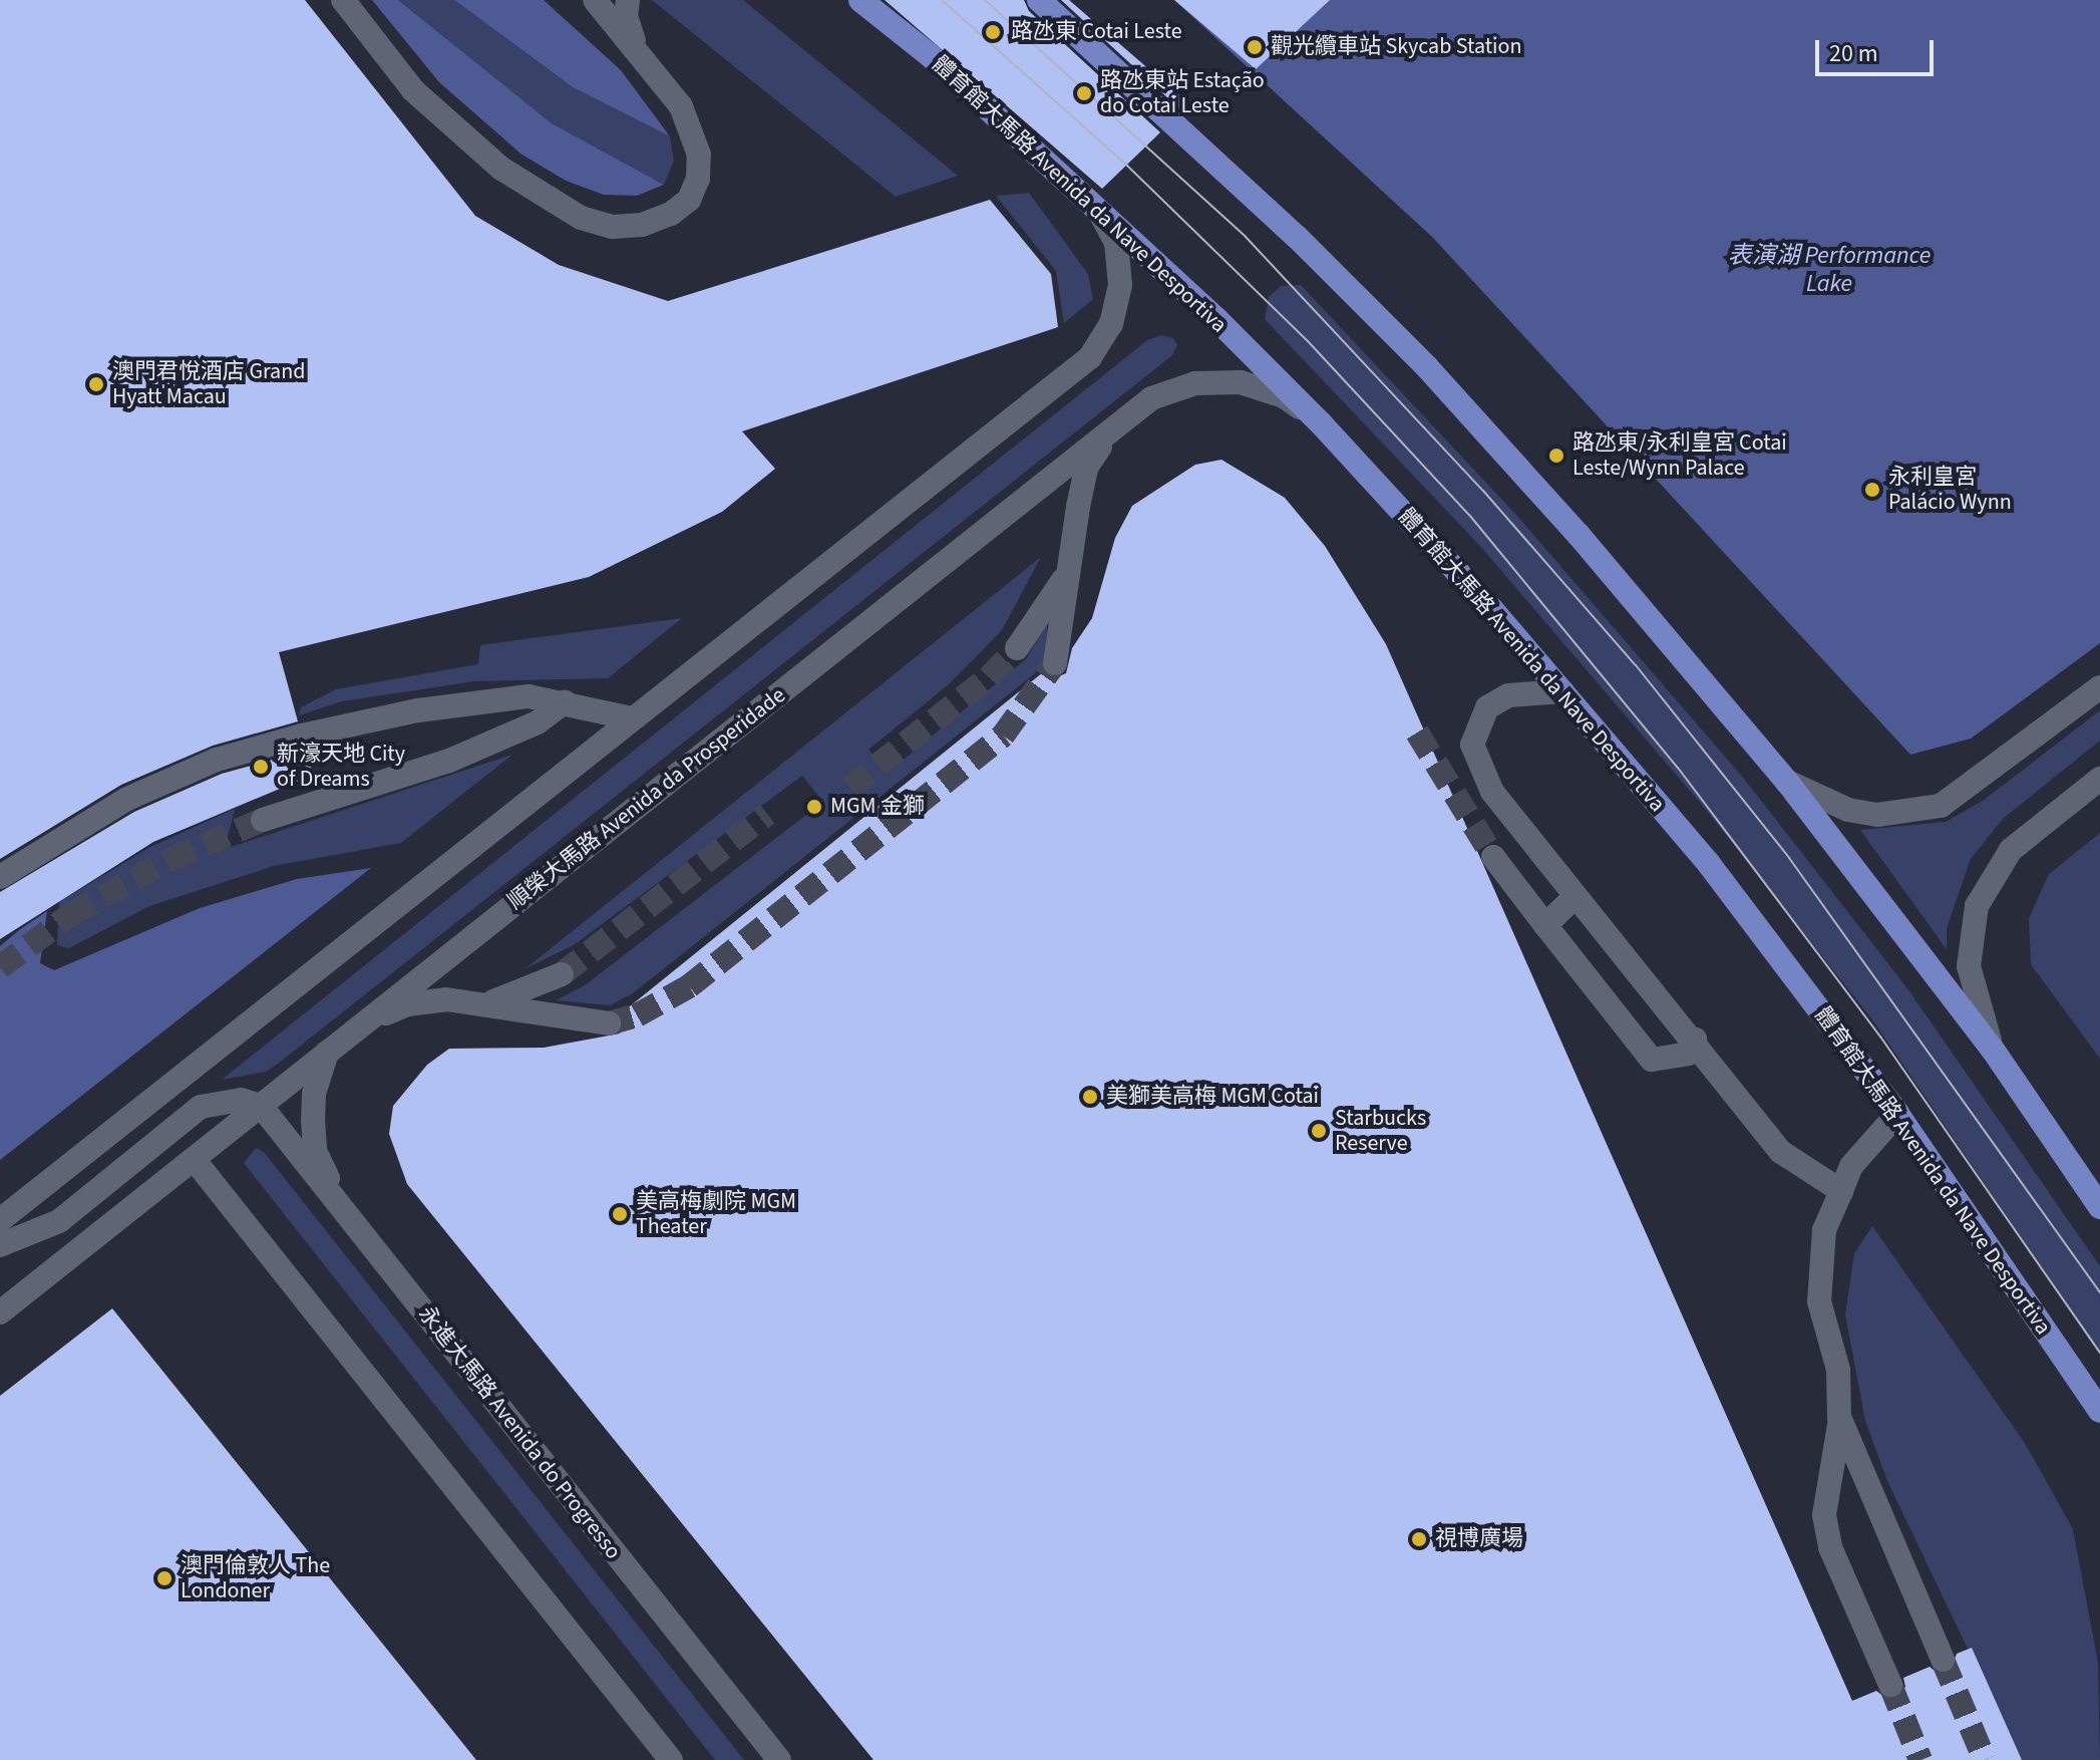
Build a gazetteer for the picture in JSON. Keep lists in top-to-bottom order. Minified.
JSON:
{"streets":{"main road":["體育館大馬路 Avenida da Nave Desportiva"],"street":["順榮大馬路 Avenida da Prosperidade","永進大馬路 Avenida do Progresso"]},"crossings":[["體育館大馬路 Avenida da Nave Desportiva","順榮大馬路 Avenida da Prosperidade"],["順榮大馬路 Avenida da Prosperidade","永進大馬路 Avenida do Progresso"]],"water":["表演湖 Performance Lake"],"places":["路氹東 Cotai Leste","觀光纜車站 Skycab Station","路氹東站 Estação do Cotai Leste","澳門君悅酒店 Grand Hyatt Macau","路氹東/永利皇宮 Cotai Leste/Wynn Palace","永利皇宮 Palácio Wynn","新濠天地 City of Dreams","MGM 金獅","美獅美高梅 MGM Cotai","Starbucks Reserve","美高梅劇院 MGM Theater","視博廣場","澳門倫敦人 The Londoner"],"scale_bar":"20 m"}
